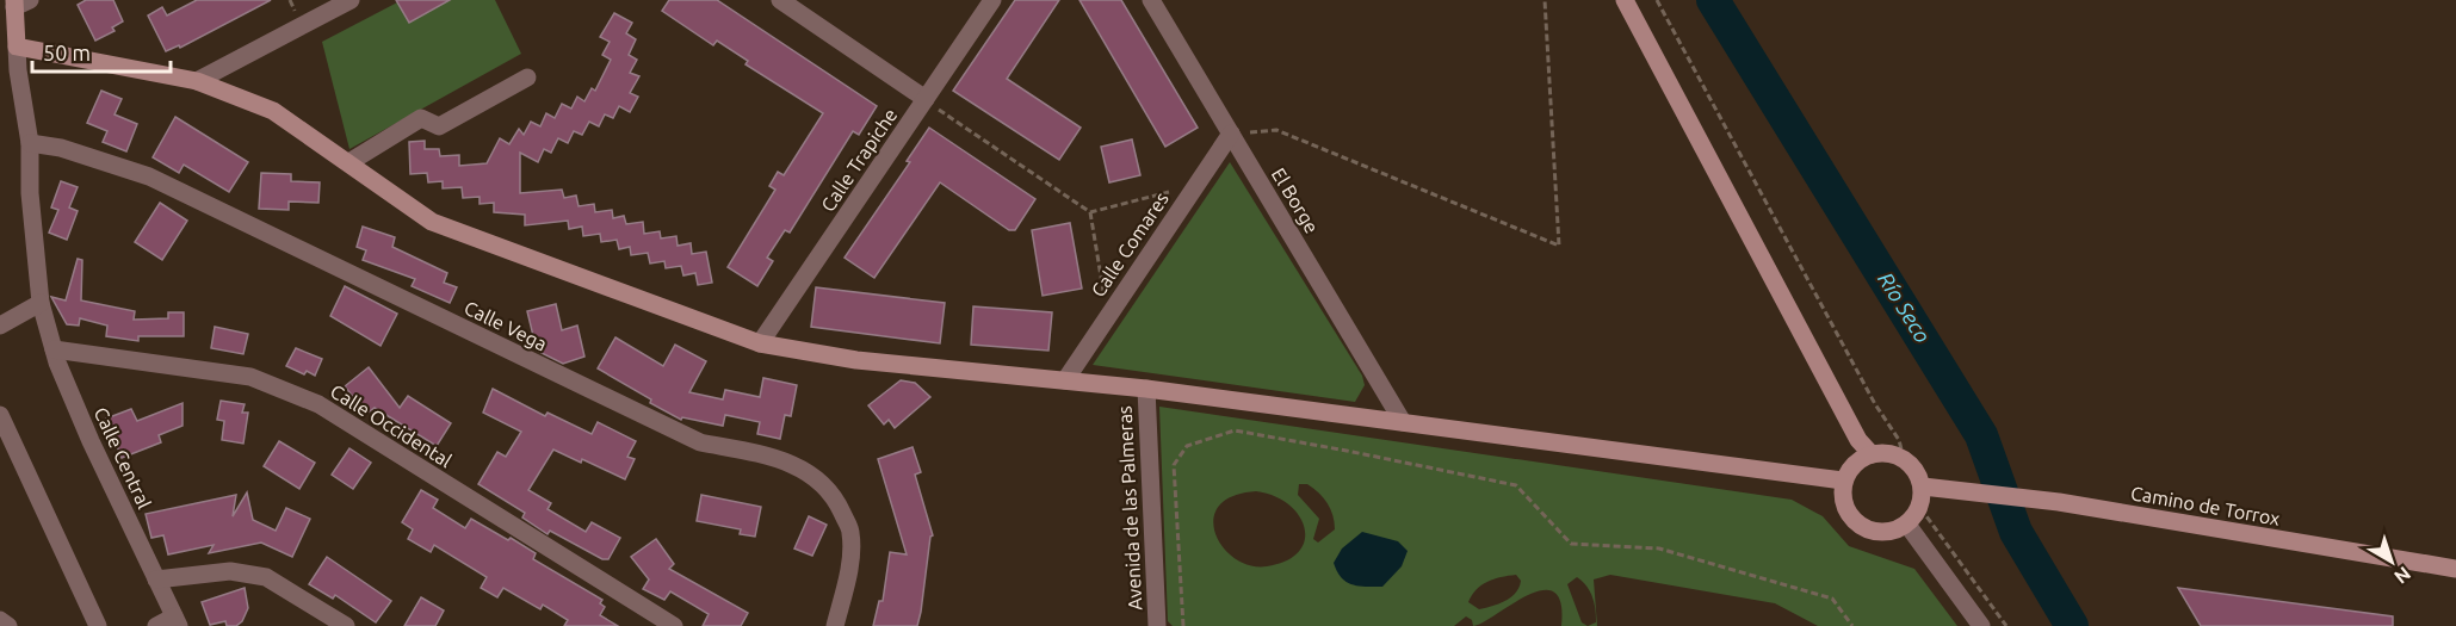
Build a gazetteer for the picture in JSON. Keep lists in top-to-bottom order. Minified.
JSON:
{"streets":{"street":["Calle Trapiche","El Borge","Calle Comares","Calle Vega","Calle Occidental","Calle Central","Camino de Torrox","Avenida de las Palmeras"]},"crossings":[["El Borge","Calle Comares"],["Calle Vega","Calle Central"],["Calle Occidental","Calle Central"]],"water":["Río Seco"],"scale_bar":"50 m","north":"bottom right"}
